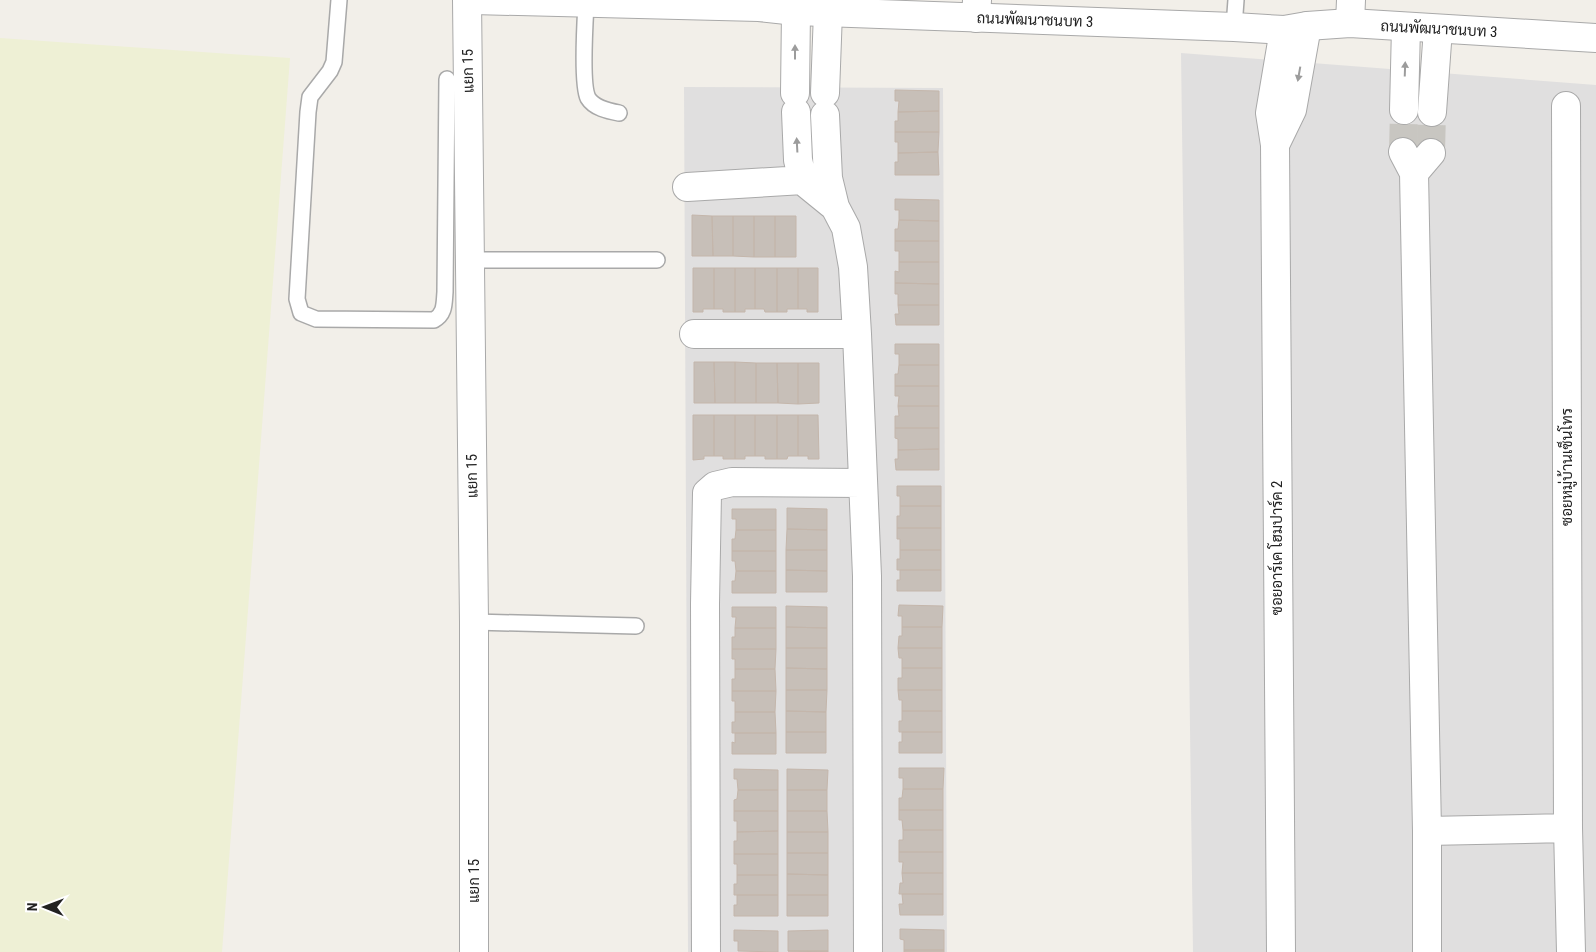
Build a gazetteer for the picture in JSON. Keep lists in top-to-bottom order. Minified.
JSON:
{"streets":{"street":["ถนนพัฒนาชนบท 3","แยก 15","ซอยหมู่บ้านเซ็นโทร","ซอยอาร์เค โฮมปาร์ค 2"]},"crossings":[["ถนนพัฒนาชนบท 3","ซอยอาร์เค โฮมปาร์ค 2"]],"north":"left"}
